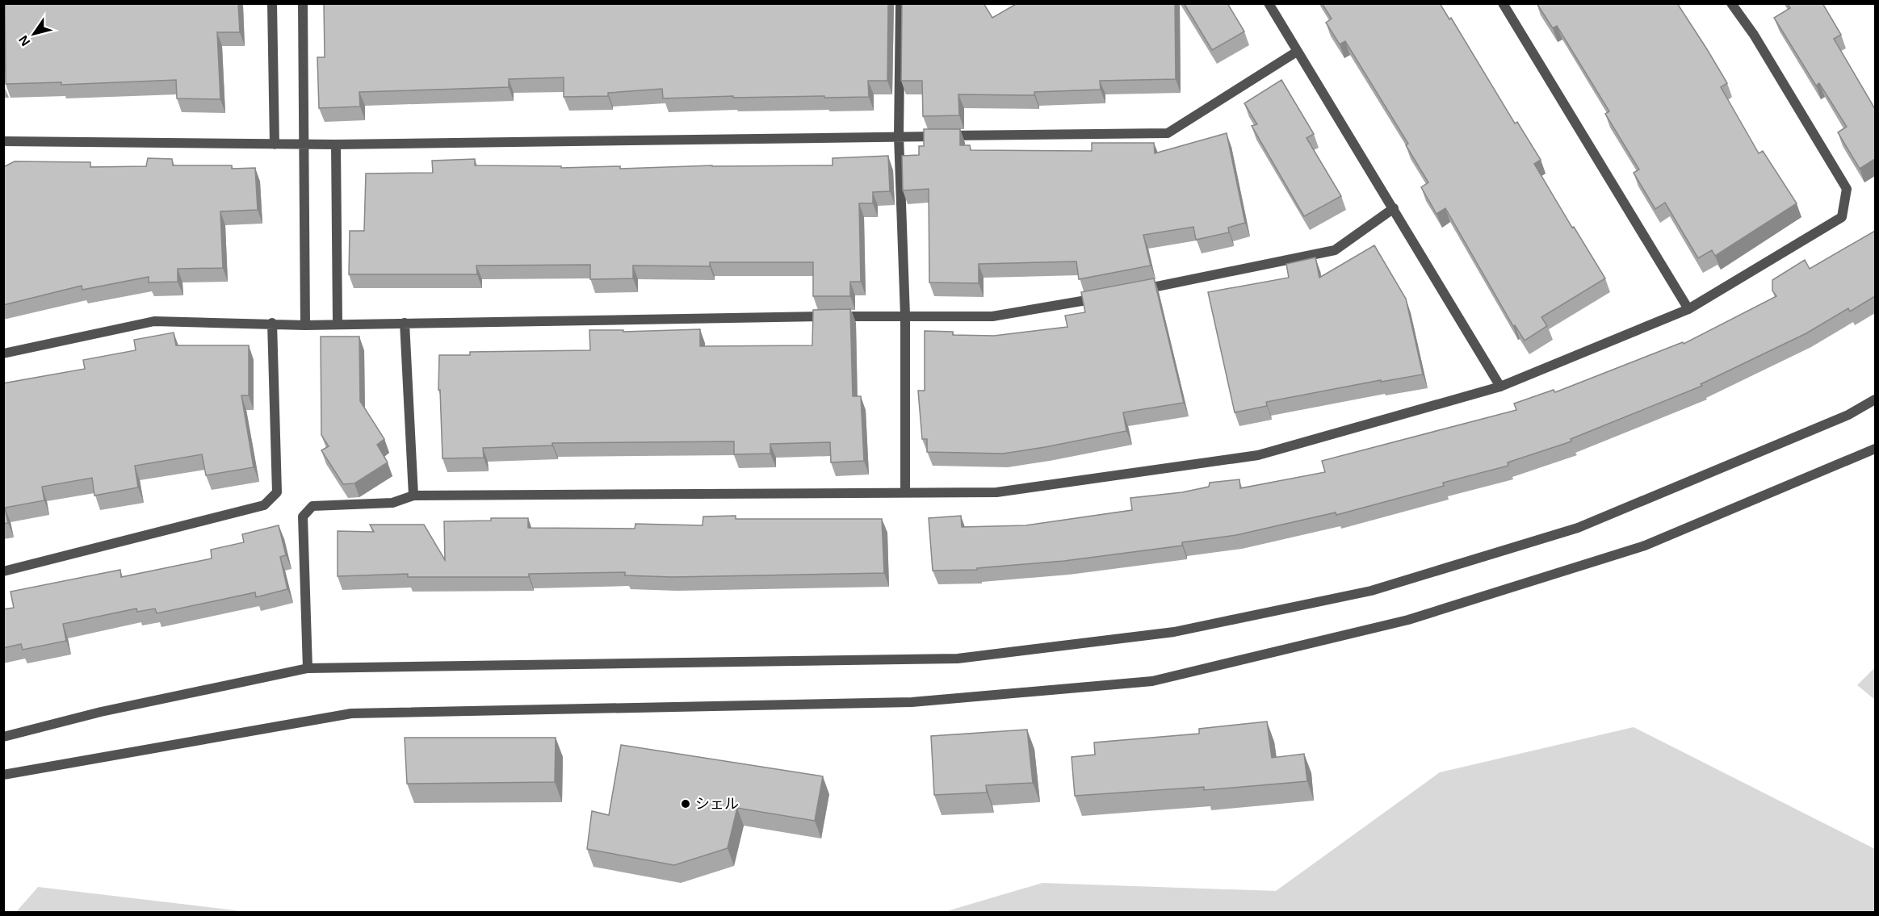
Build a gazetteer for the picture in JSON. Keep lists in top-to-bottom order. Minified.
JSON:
{"places":["シェル"],"north":"bottom left"}
